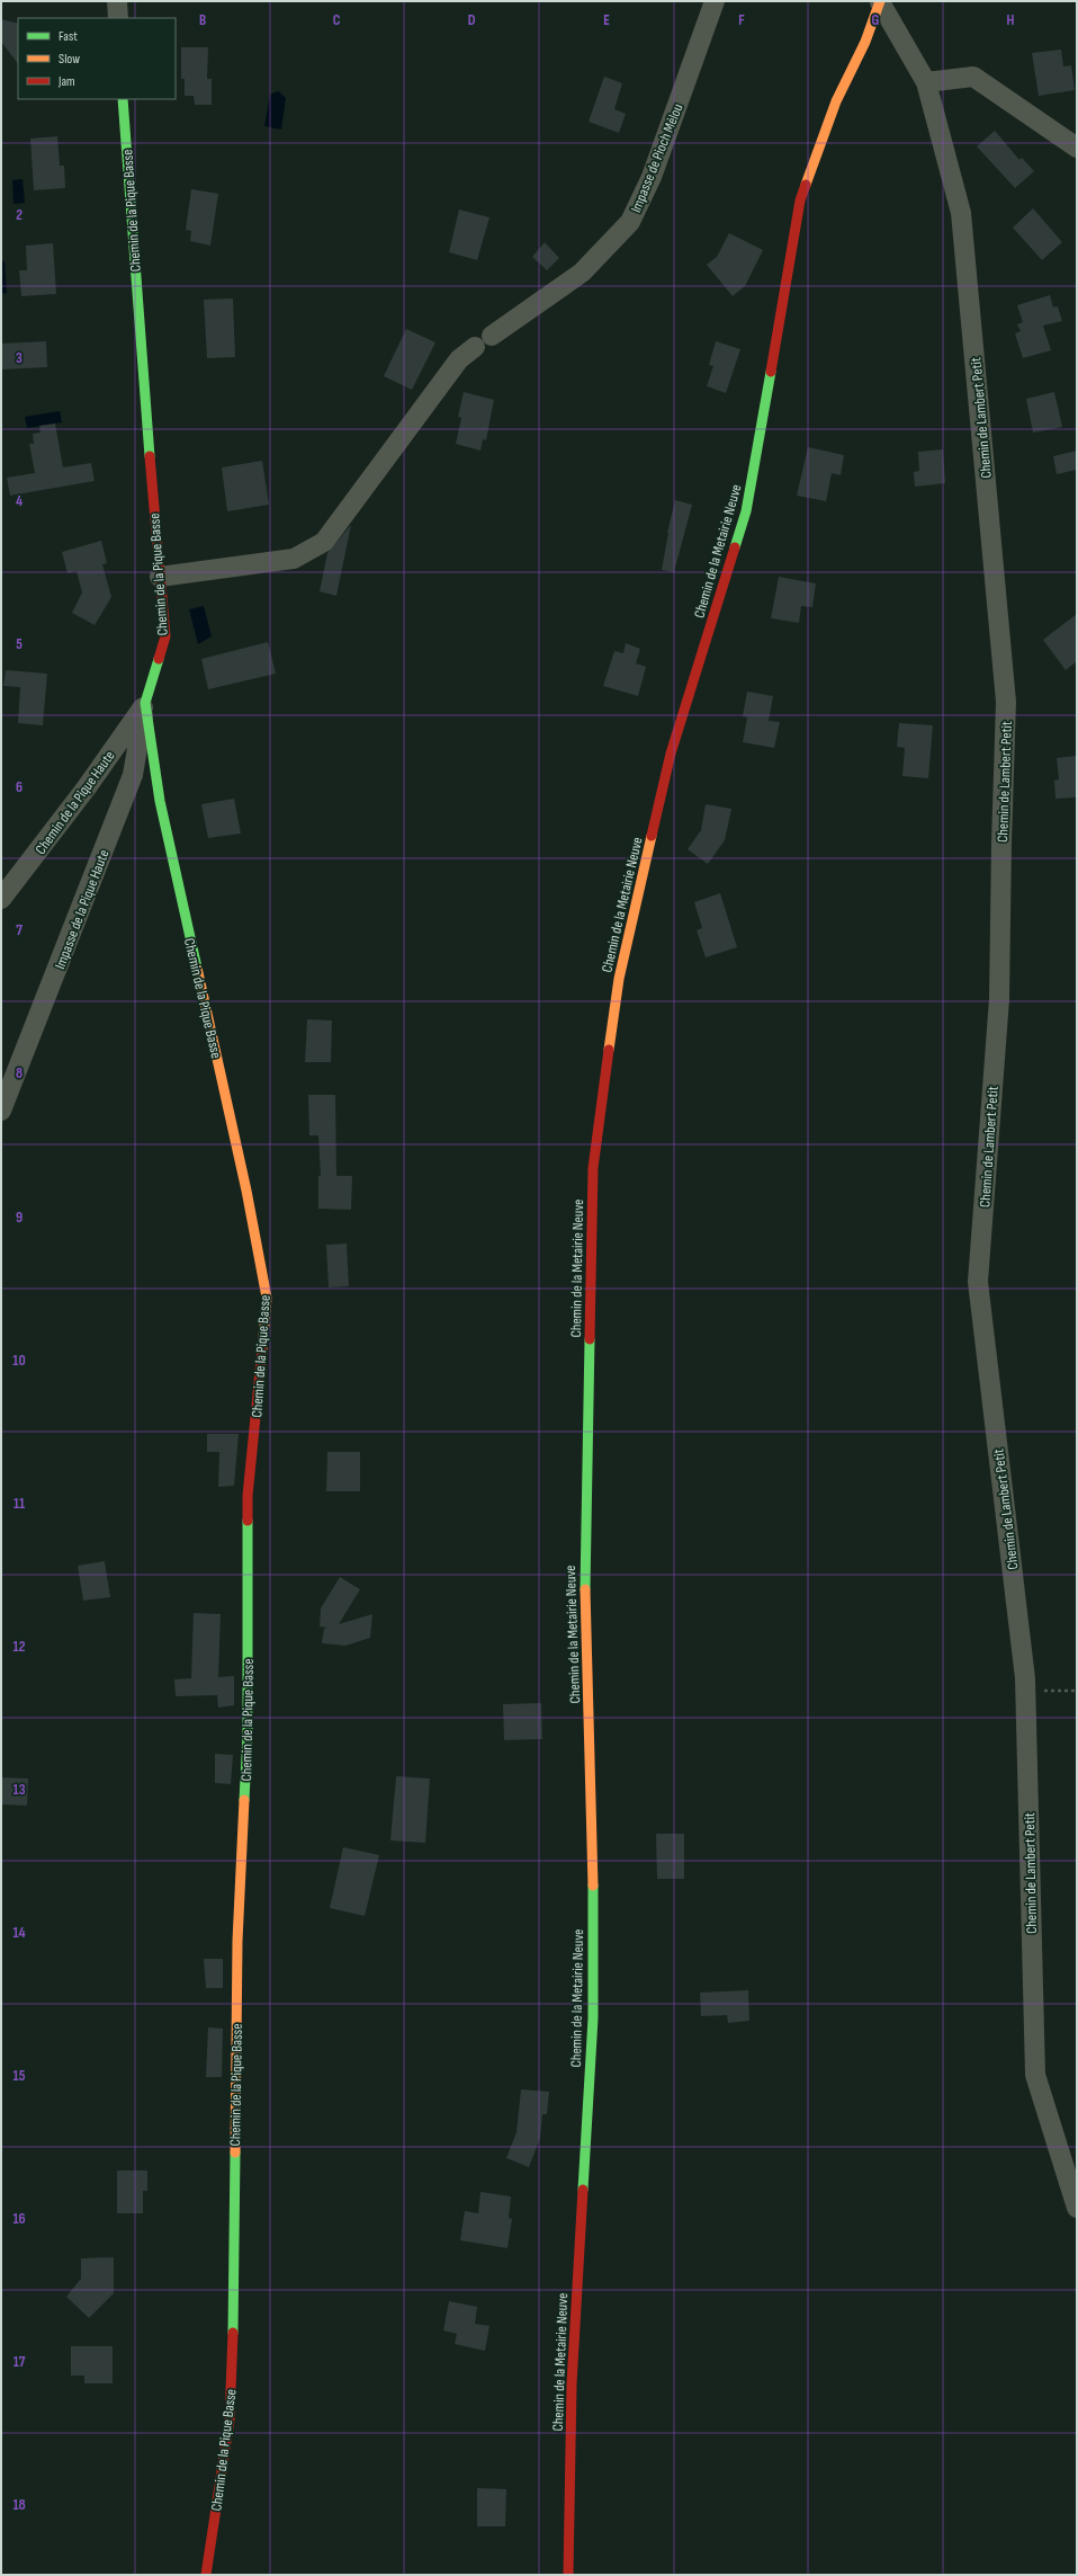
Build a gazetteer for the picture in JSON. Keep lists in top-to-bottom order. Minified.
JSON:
{"streets":{"street":["Impasse de Pioch Mélou","Chemin de la Pique Basse","Chemin de Lambert Petit","Chemin de la Metairie Neuve","Chemin de la Pique Haute","Impasse de la Pique Haute"]},"crossings":[["Chemin de la Pique Basse","Chemin de la Pique Haute"],["Chemin de la Pique Basse","Impasse de la Pique Haute"],["Chemin de Lambert Petit","Chemin de la Metairie Neuve"],["Chemin de la Pique Haute","Impasse de la Pique Haute"]],"legend":["Fast","Slow","Jam"],"grid":{"columns":["B","C","D","E","F","G","H"],"rows":["2","3","4","5","6","7","8","9","10","11","12","13","14","15","16","17","18"]}}
